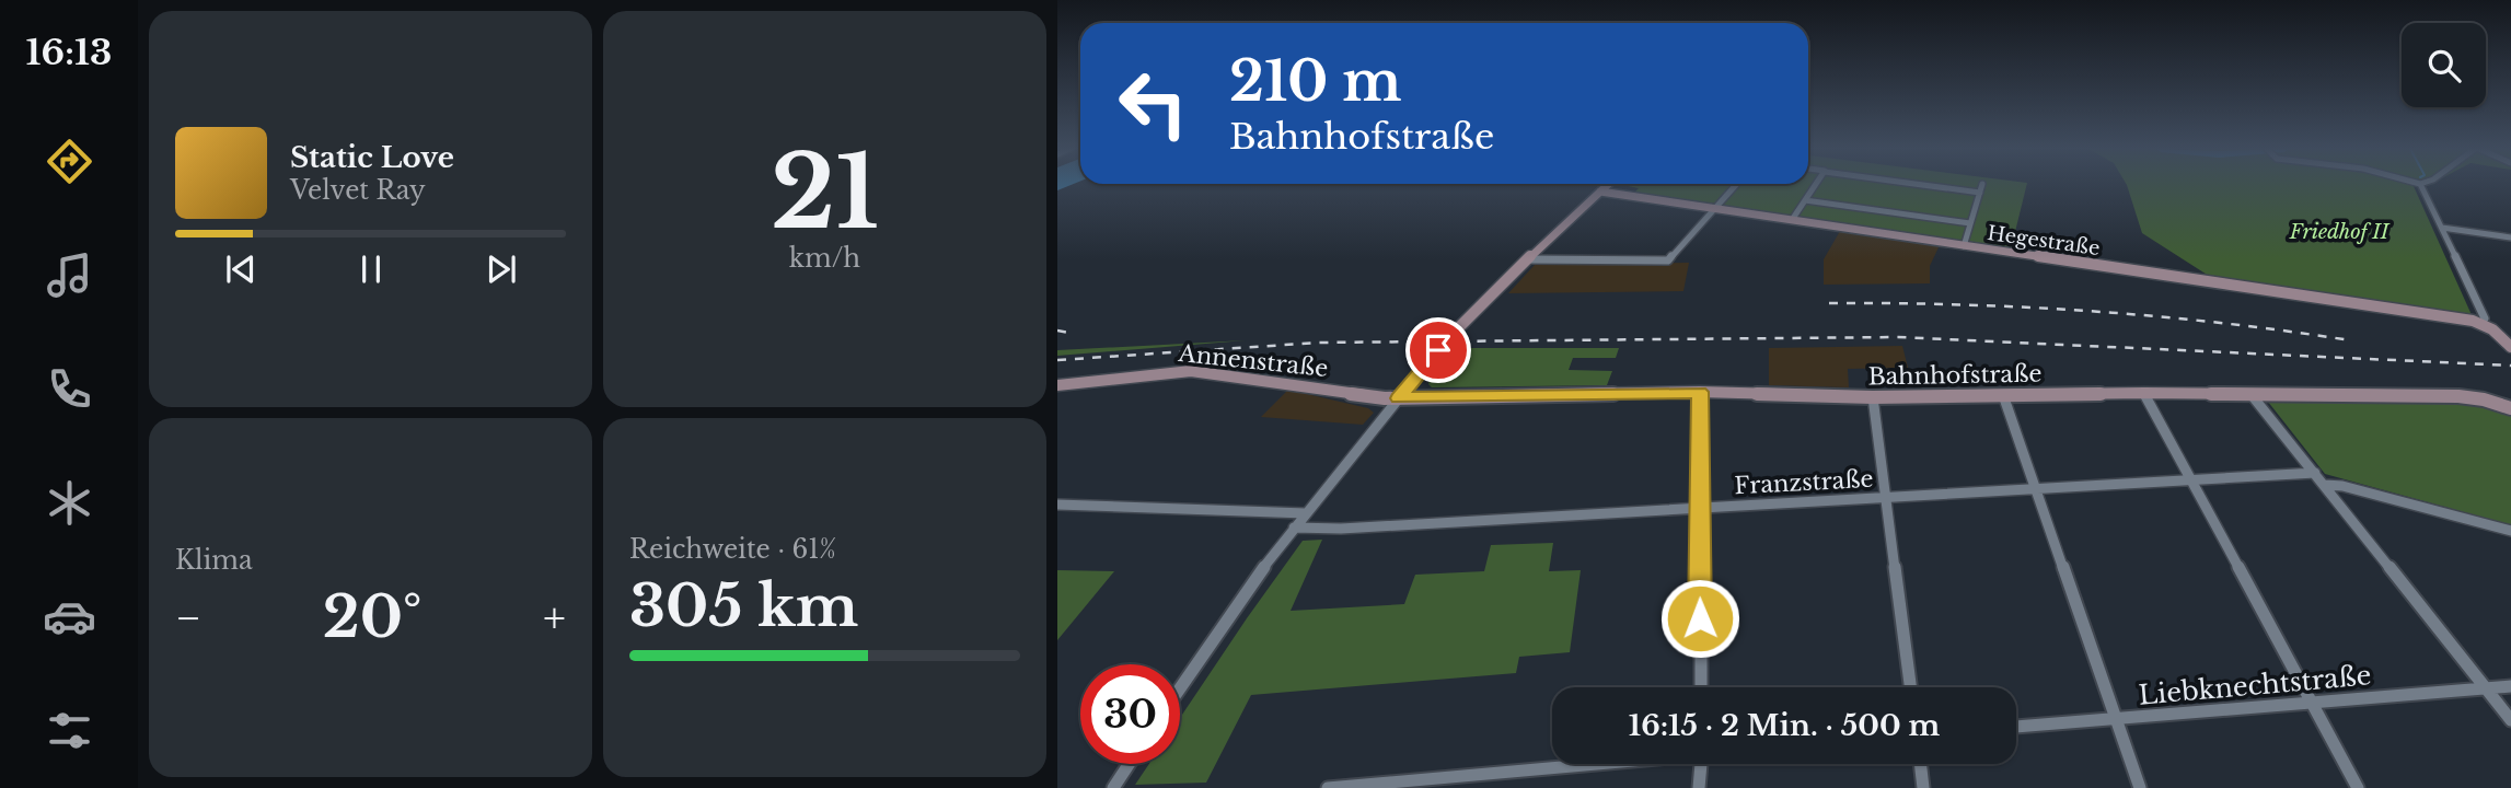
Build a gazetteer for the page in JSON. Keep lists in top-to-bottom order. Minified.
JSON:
{"streets":{"main road":["Hegestraße","Annenstraße","Bahnhofstraße"],"street":["Franzstraße","Liebknechtstraße"]},"crossings":[["Annenstraße","Bahnhofstraße"]],"parks":["Friedhof II"],"page":{"tabs":"16:13","tile":[["21","km/h"],"Klima",["Reichweite · 61%","305 km"]],"turn":["210 m","Bahnhofstraße"],"song":["Static Love","Velvet Ray"],"heat":["−","20°","+"],"limit":"30","trip":"16:15 · 2 Min. · 500 m"}}
